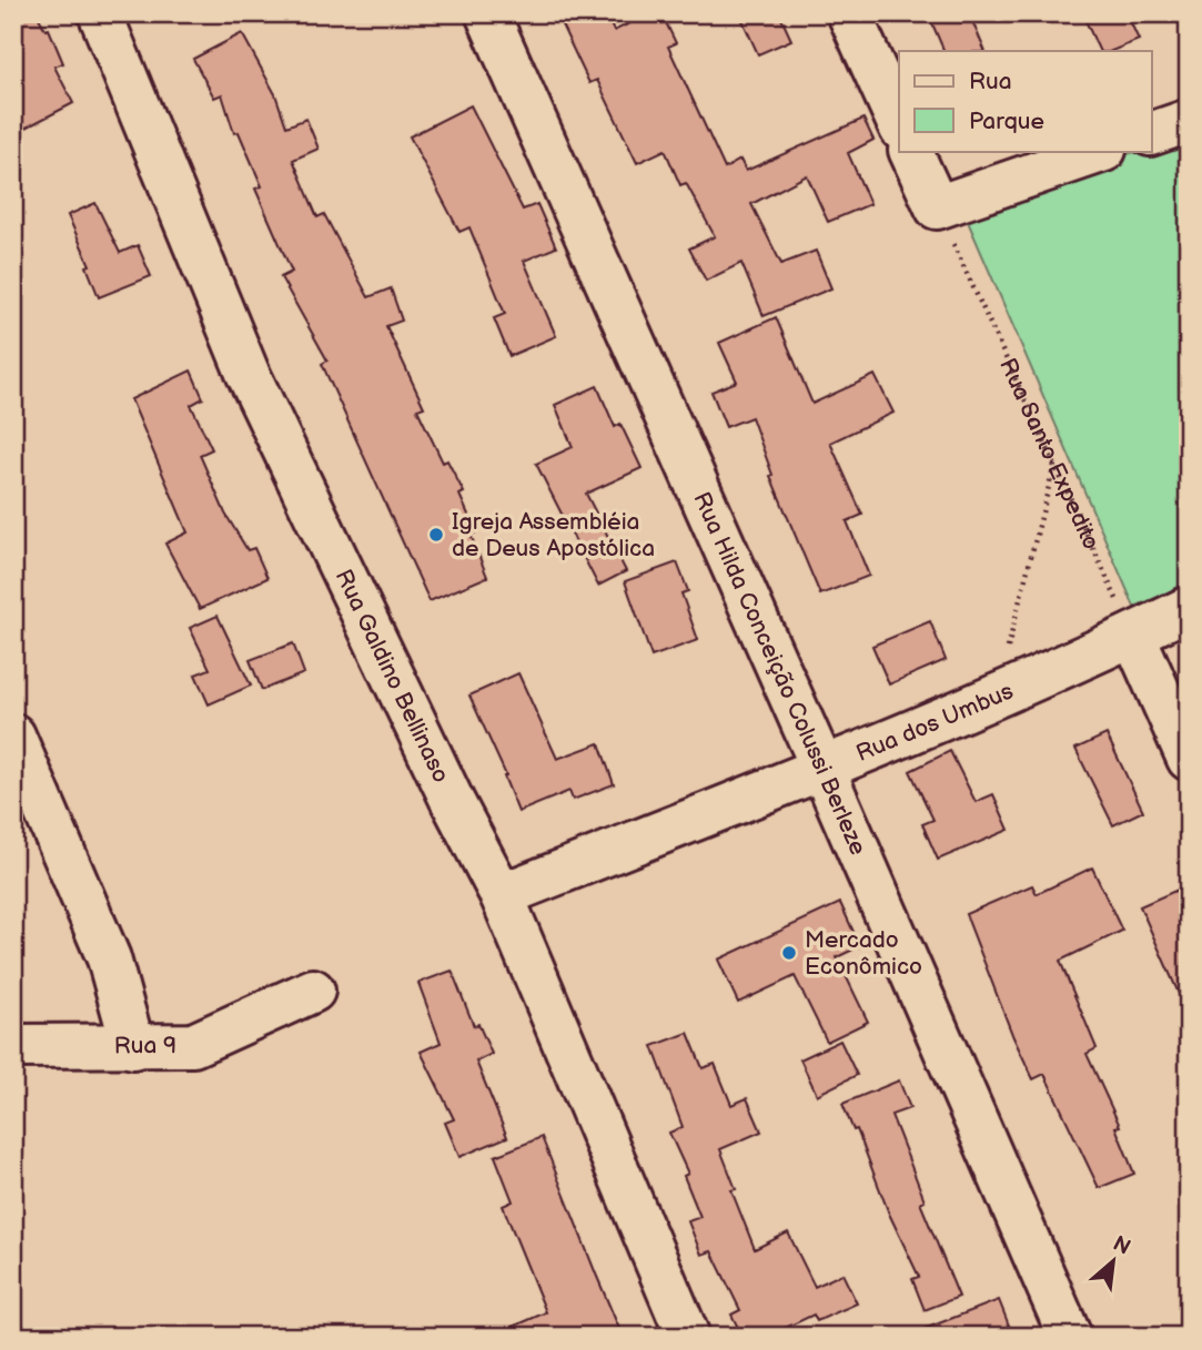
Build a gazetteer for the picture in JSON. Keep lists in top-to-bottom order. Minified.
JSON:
{"streets":{"street":["Rua Hilda Conceição Colussi Berleze","Rua Galdino Bellinaso","Rua dos Umbus","Rua 9"],"path":["Rua Santo Expedito"]},"crossings":[["Rua Santo Expedito","Rua dos Umbus"],["Rua Hilda Conceição Colussi Berleze","Rua dos Umbus"],["Rua Galdino Bellinaso","Rua dos Umbus"]],"places":["Igreja Assembléia de Deus Apostólica","Mercado Econômico"],"legend":["Rua","Parque"],"north":"top right"}
